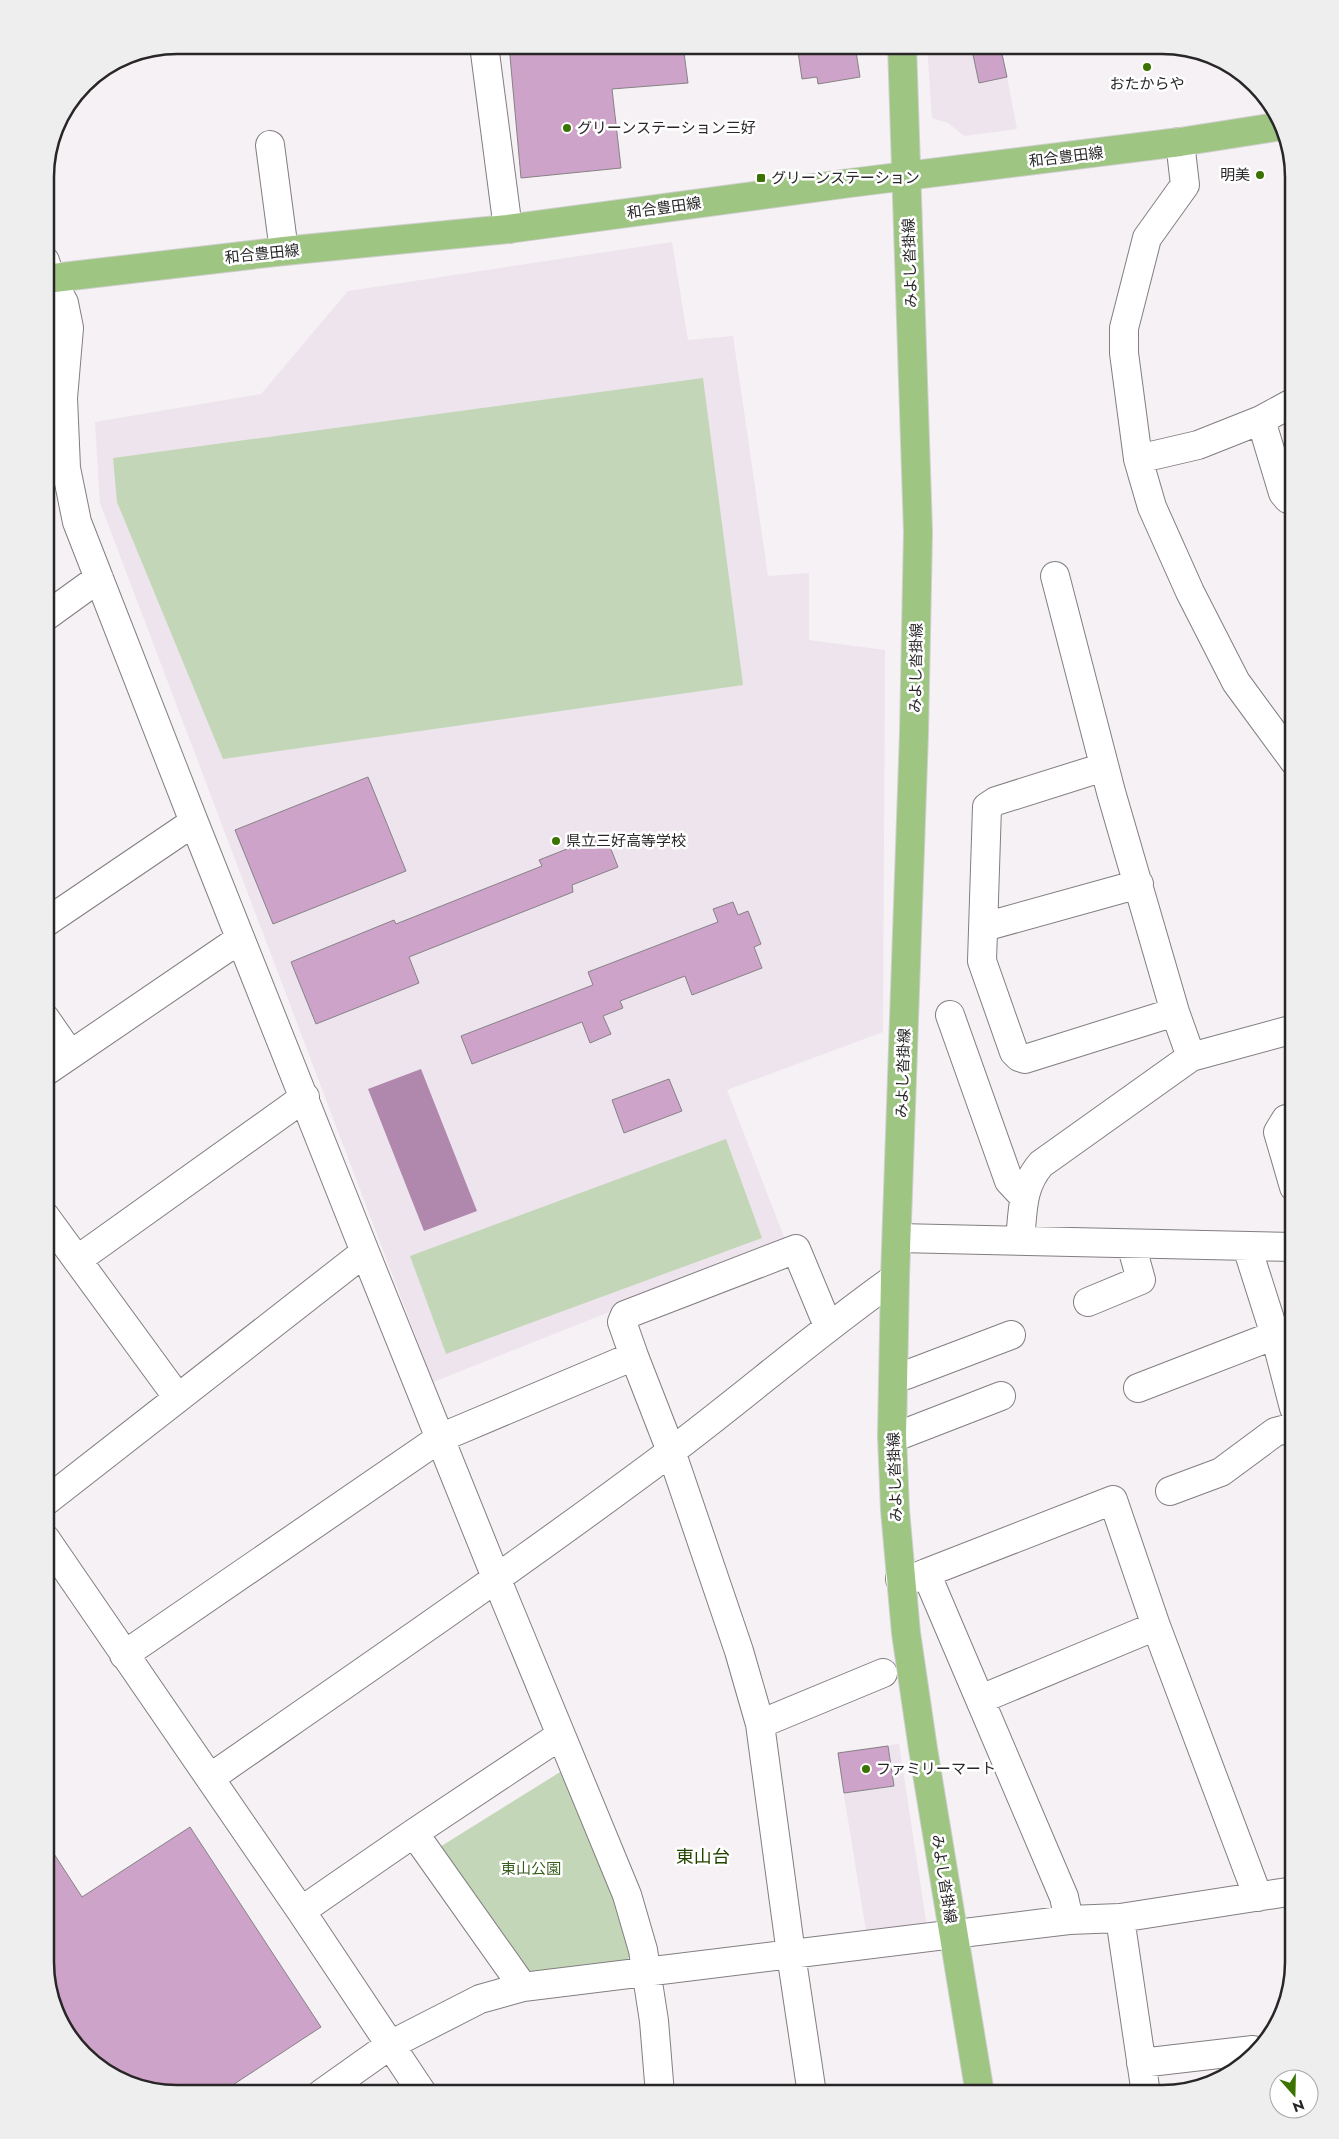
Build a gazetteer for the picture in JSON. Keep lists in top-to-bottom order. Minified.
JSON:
{"streets":{"main road":["和合豊田線","みよし沓掛線"]},"crossings":[["和合豊田線","みよし沓掛線"]],"districts":["東山台"],"parks":["東山公園"],"places":{"other":["おたからや","グリーンステーション三好","明美","県立三好高等学校","ファミリーマート"],"transit":["グリーンステーション"]},"north":"bottom"}
